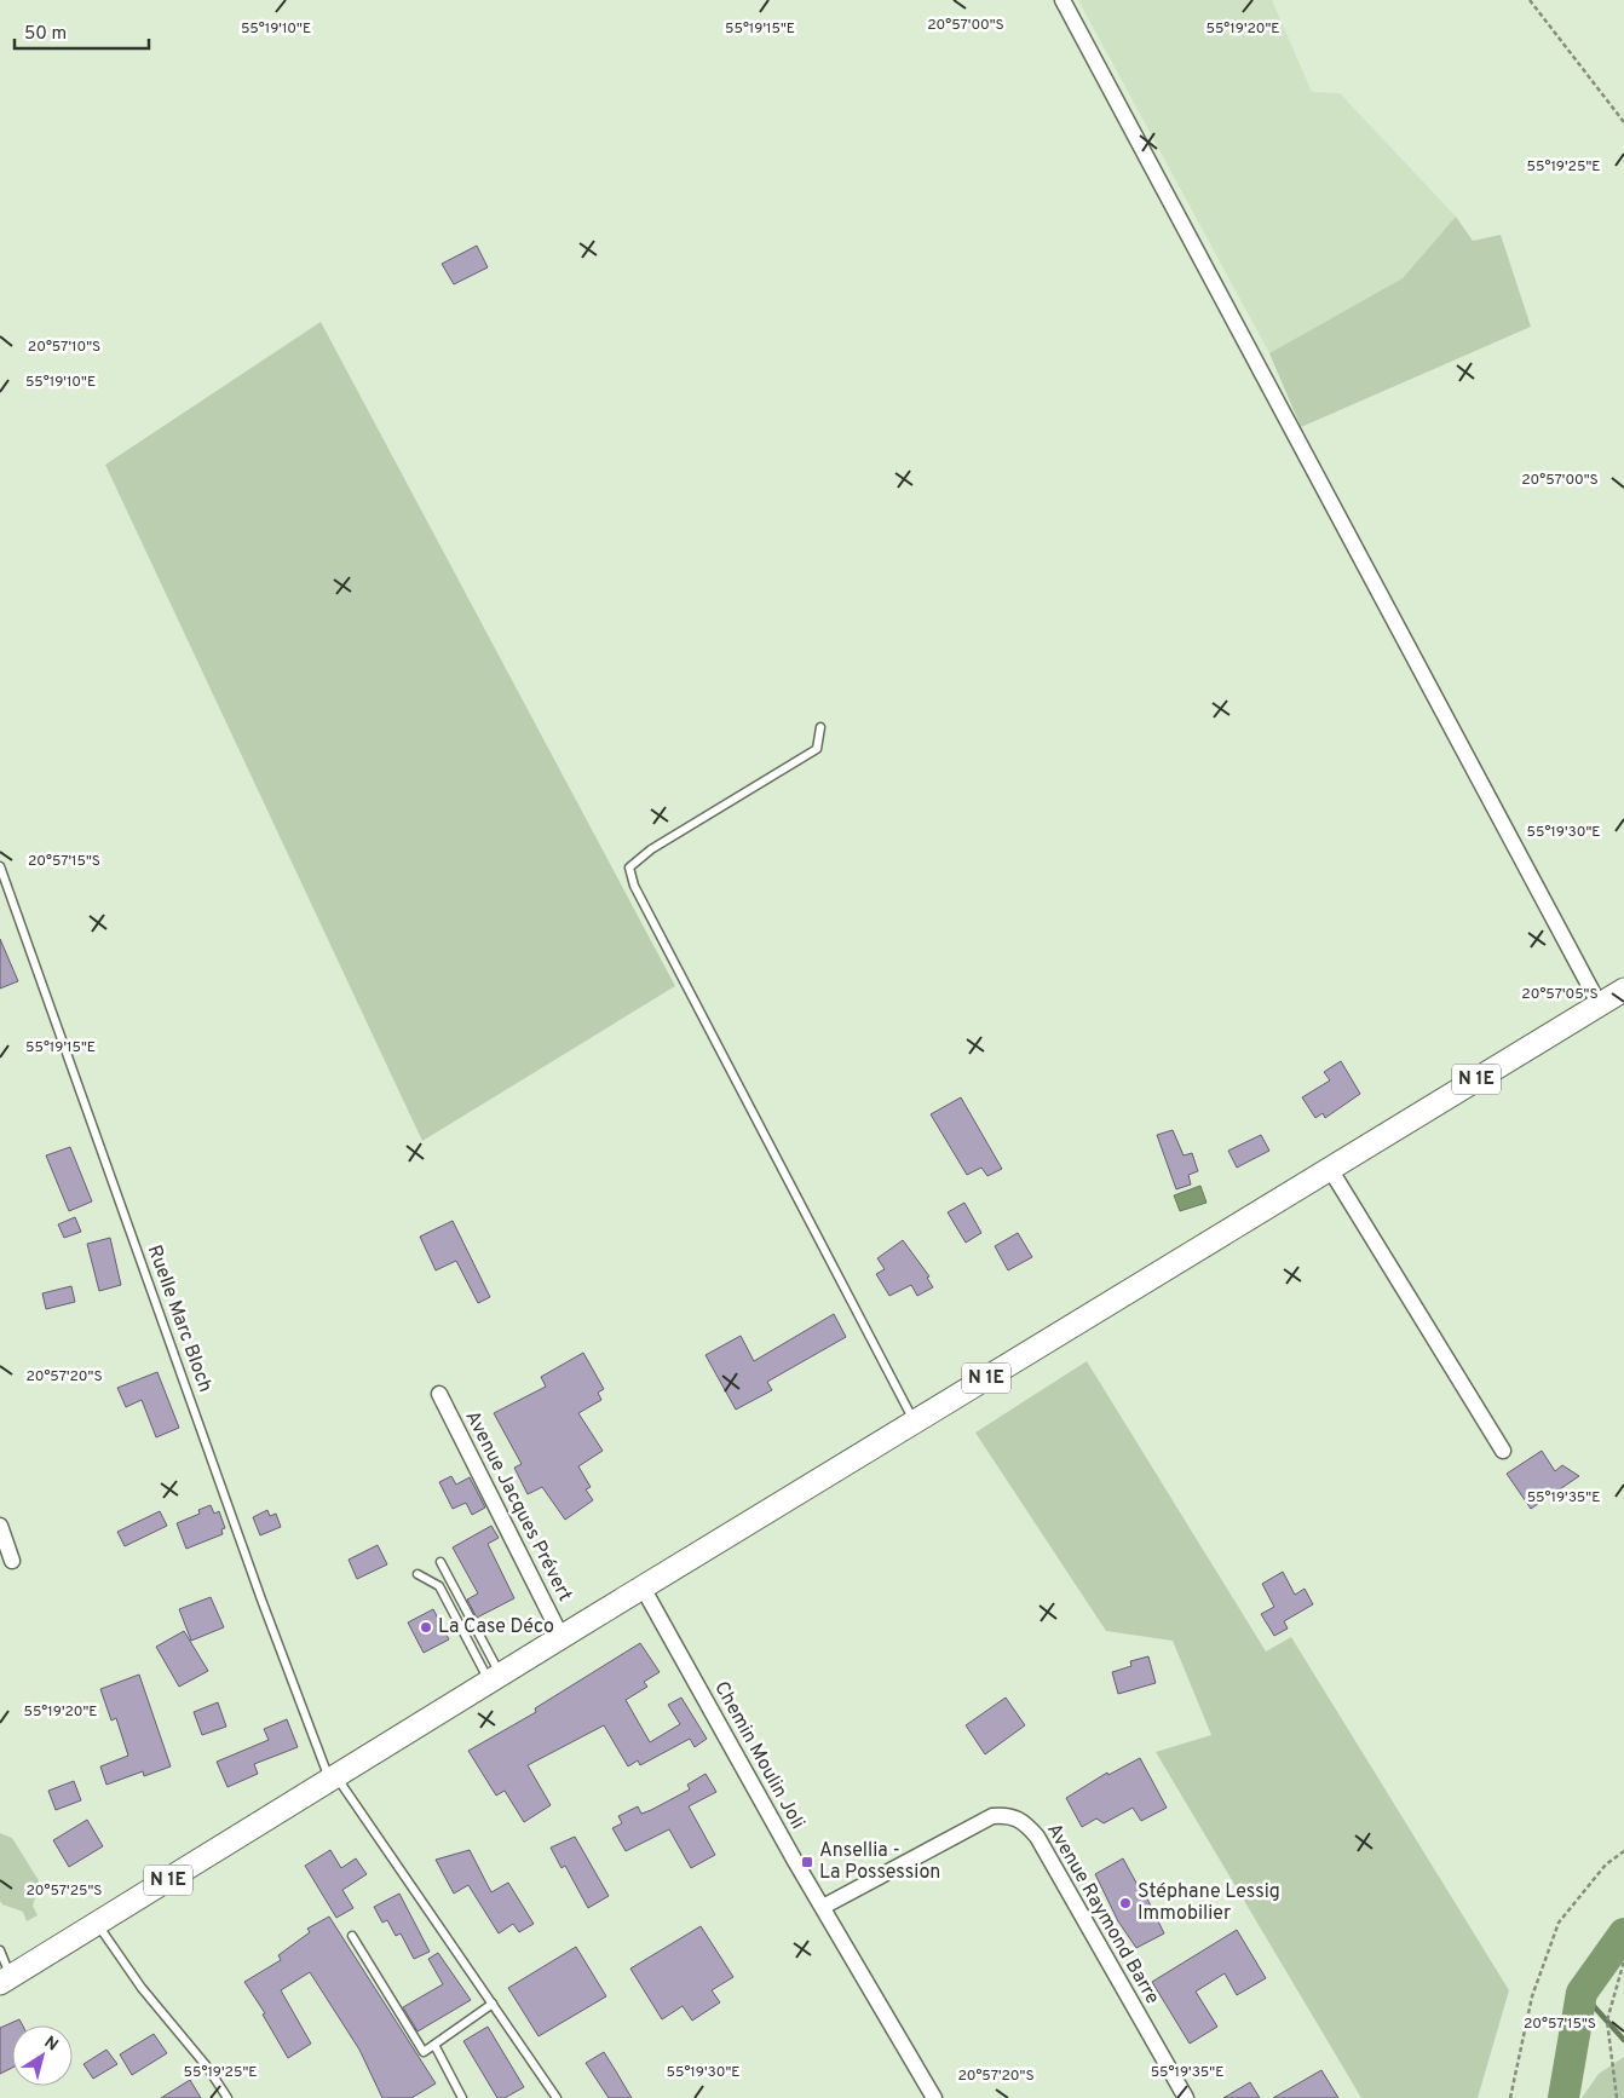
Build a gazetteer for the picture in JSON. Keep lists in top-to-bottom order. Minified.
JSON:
{"streets":{"main road":["N 1E"],"street":["Avenue Jacques Prévert","Chemin Moulin Joli","Avenue Raymond Barre"],"lane":["Ruelle Marc Bloch"]},"crossings":[["N 1E","Ruelle Marc Bloch"],["N 1E","Avenue Jacques Prévert"],["N 1E","Chemin Moulin Joli"],["Chemin Moulin Joli","Avenue Raymond Barre"]],"places":{"other":["La Case Déco","Stéphane Lessig Immobilier"],"transit":["Ansellia - La Possession"]},"scale_bar":"50 m","north":"top right","coordinates":["20°57'00\"S","55°19'10\"E","55°19'15\"E","55°19'20\"E","55°19'25\"E","20°57'10\"S","55°19'30\"E","20°57'15\"S","20°57'05\"S","20°57'20\"S","55°19'35\"E","20°57'25\"S"]}
